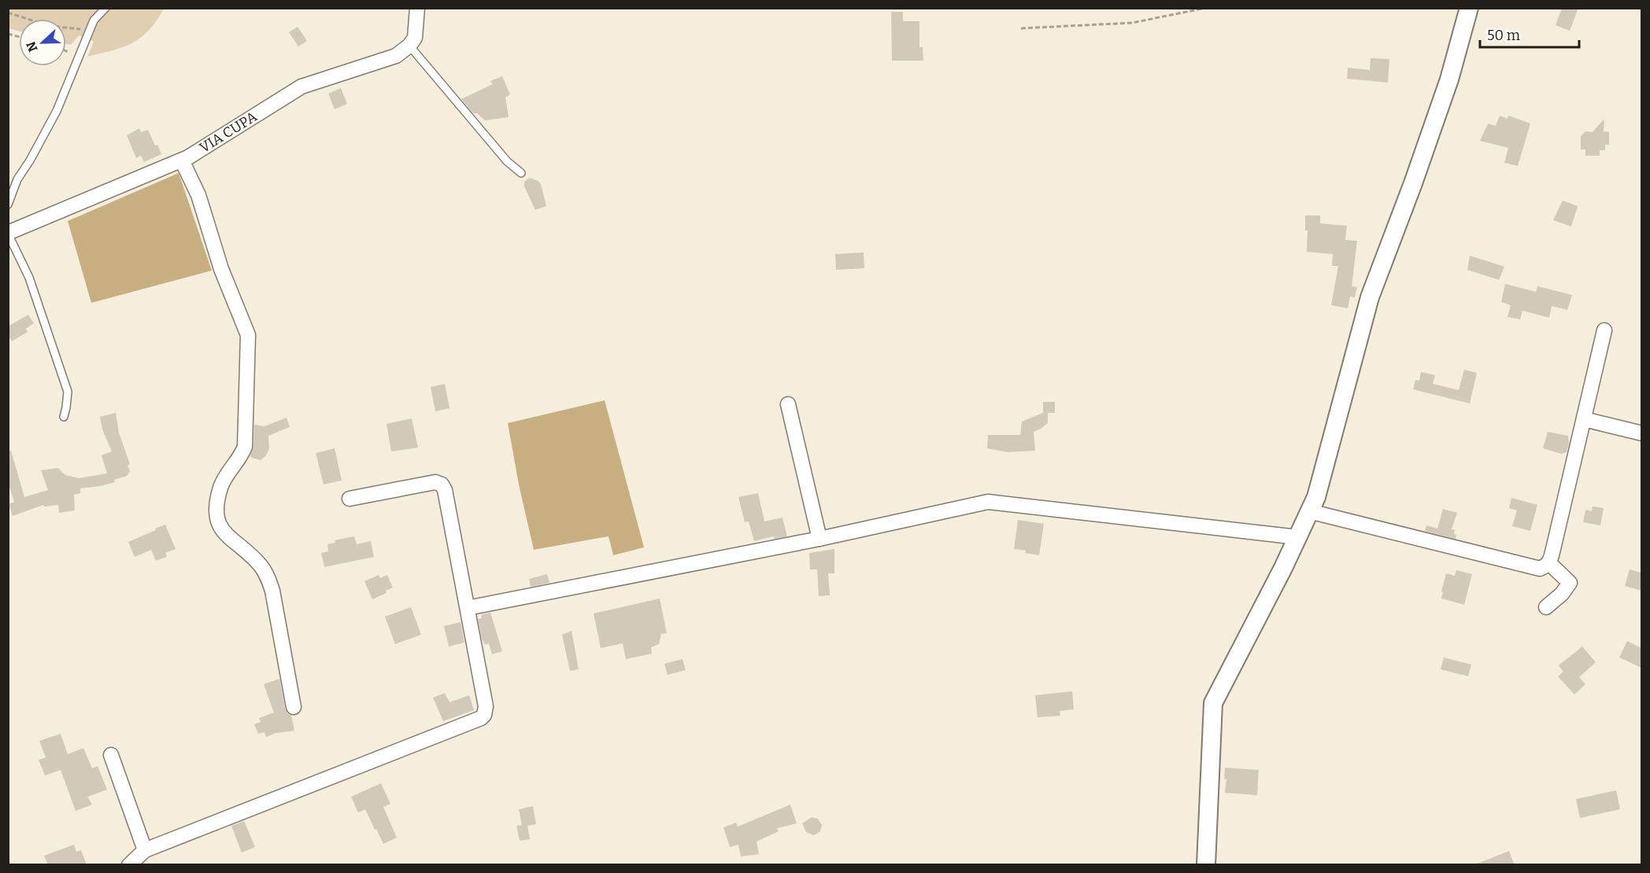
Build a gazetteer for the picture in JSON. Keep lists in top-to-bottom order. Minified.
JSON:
{"streets":{"street":["VIA CUPA"]},"scale_bar":"50 m","north":"left"}
